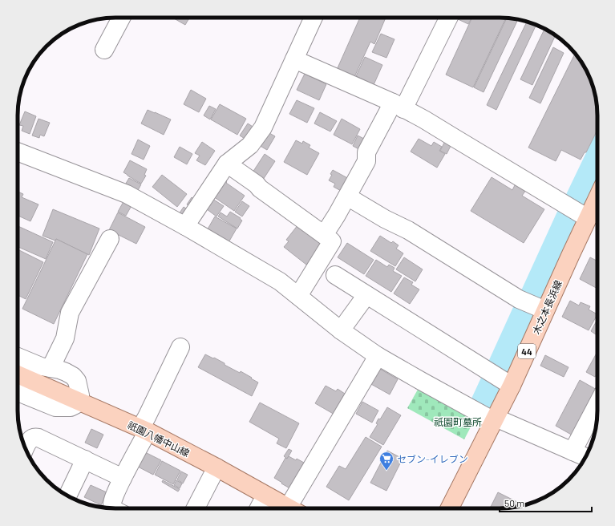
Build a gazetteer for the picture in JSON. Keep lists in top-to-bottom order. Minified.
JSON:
{"streets":{"main road":["木之本長浜線","44","祇園八幡中山線"]},"parks":["祇園町墓所"],"places":{"supermarket":["セブン-イレブン"]},"scale_bar":"50 m"}
